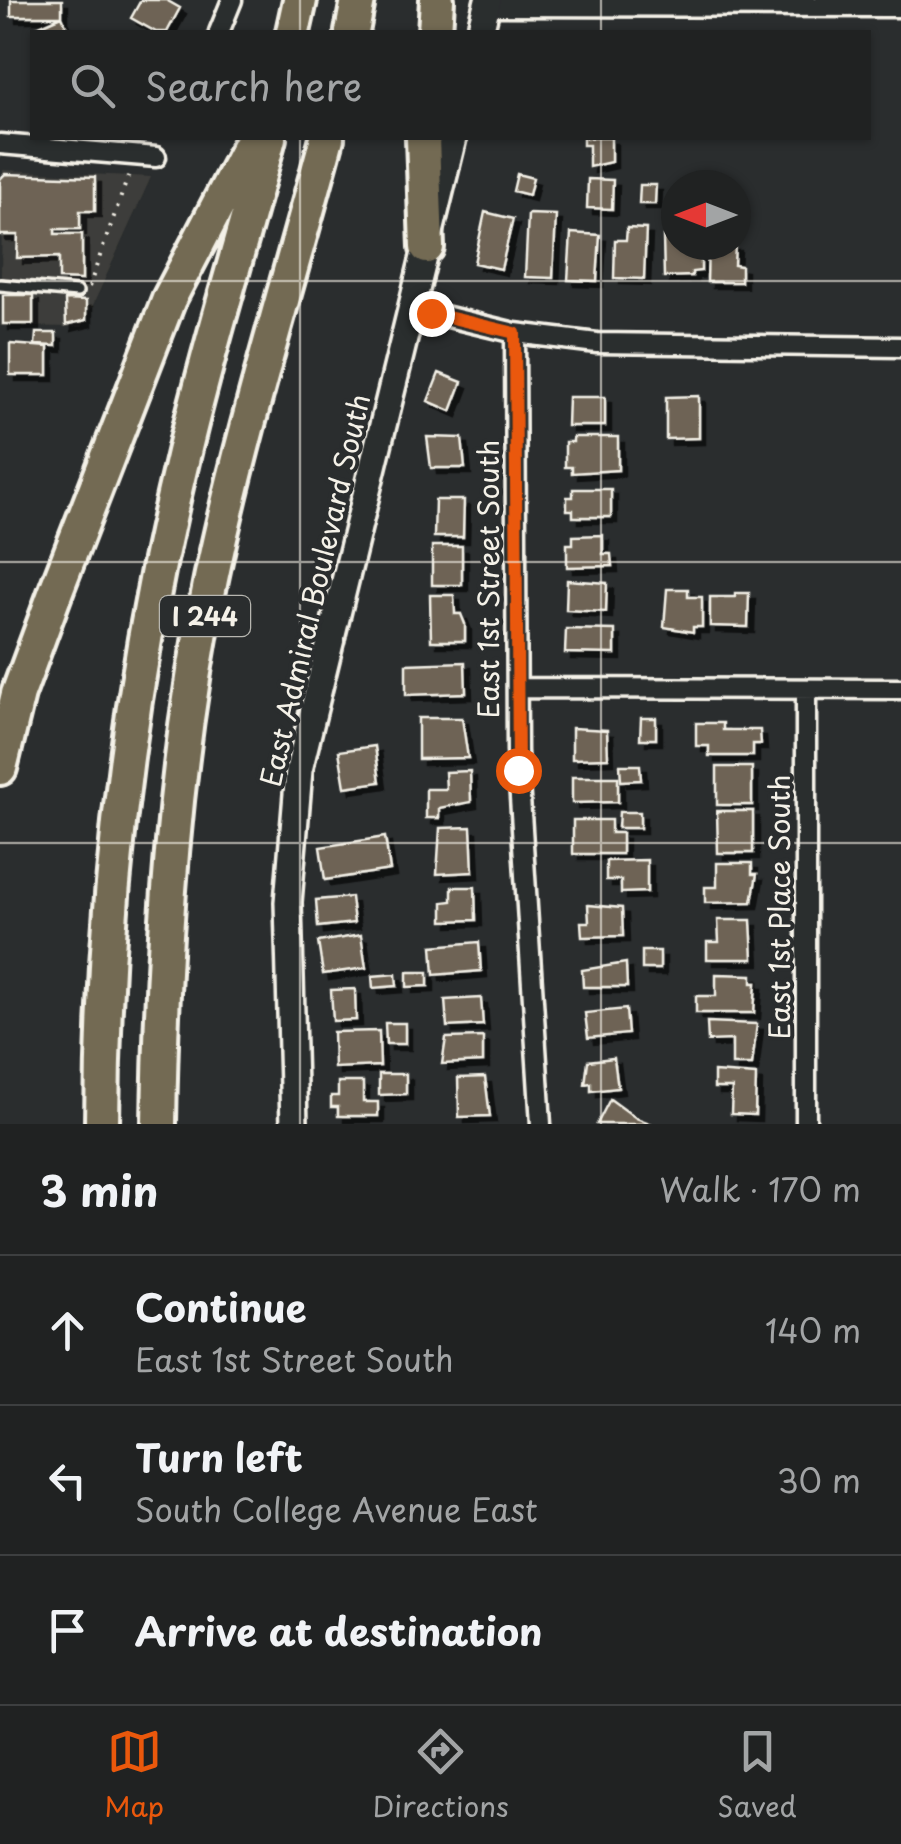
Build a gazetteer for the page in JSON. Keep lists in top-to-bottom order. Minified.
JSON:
{"streets":{"highway":["I 244"],"main road":["East Admiral Boulevard South"],"street":["East 1st Street South","East 1st Place South"]},"north":"left","page":{"search":"Search here","heading":["3 min","Walk · 170 m"],"list":[["Continue","East 1st Street South","140 m"],["Turn left","South College Avenue East","30 m"],"Arrive at destination"],"nav":["Map","Directions","Saved"]}}
